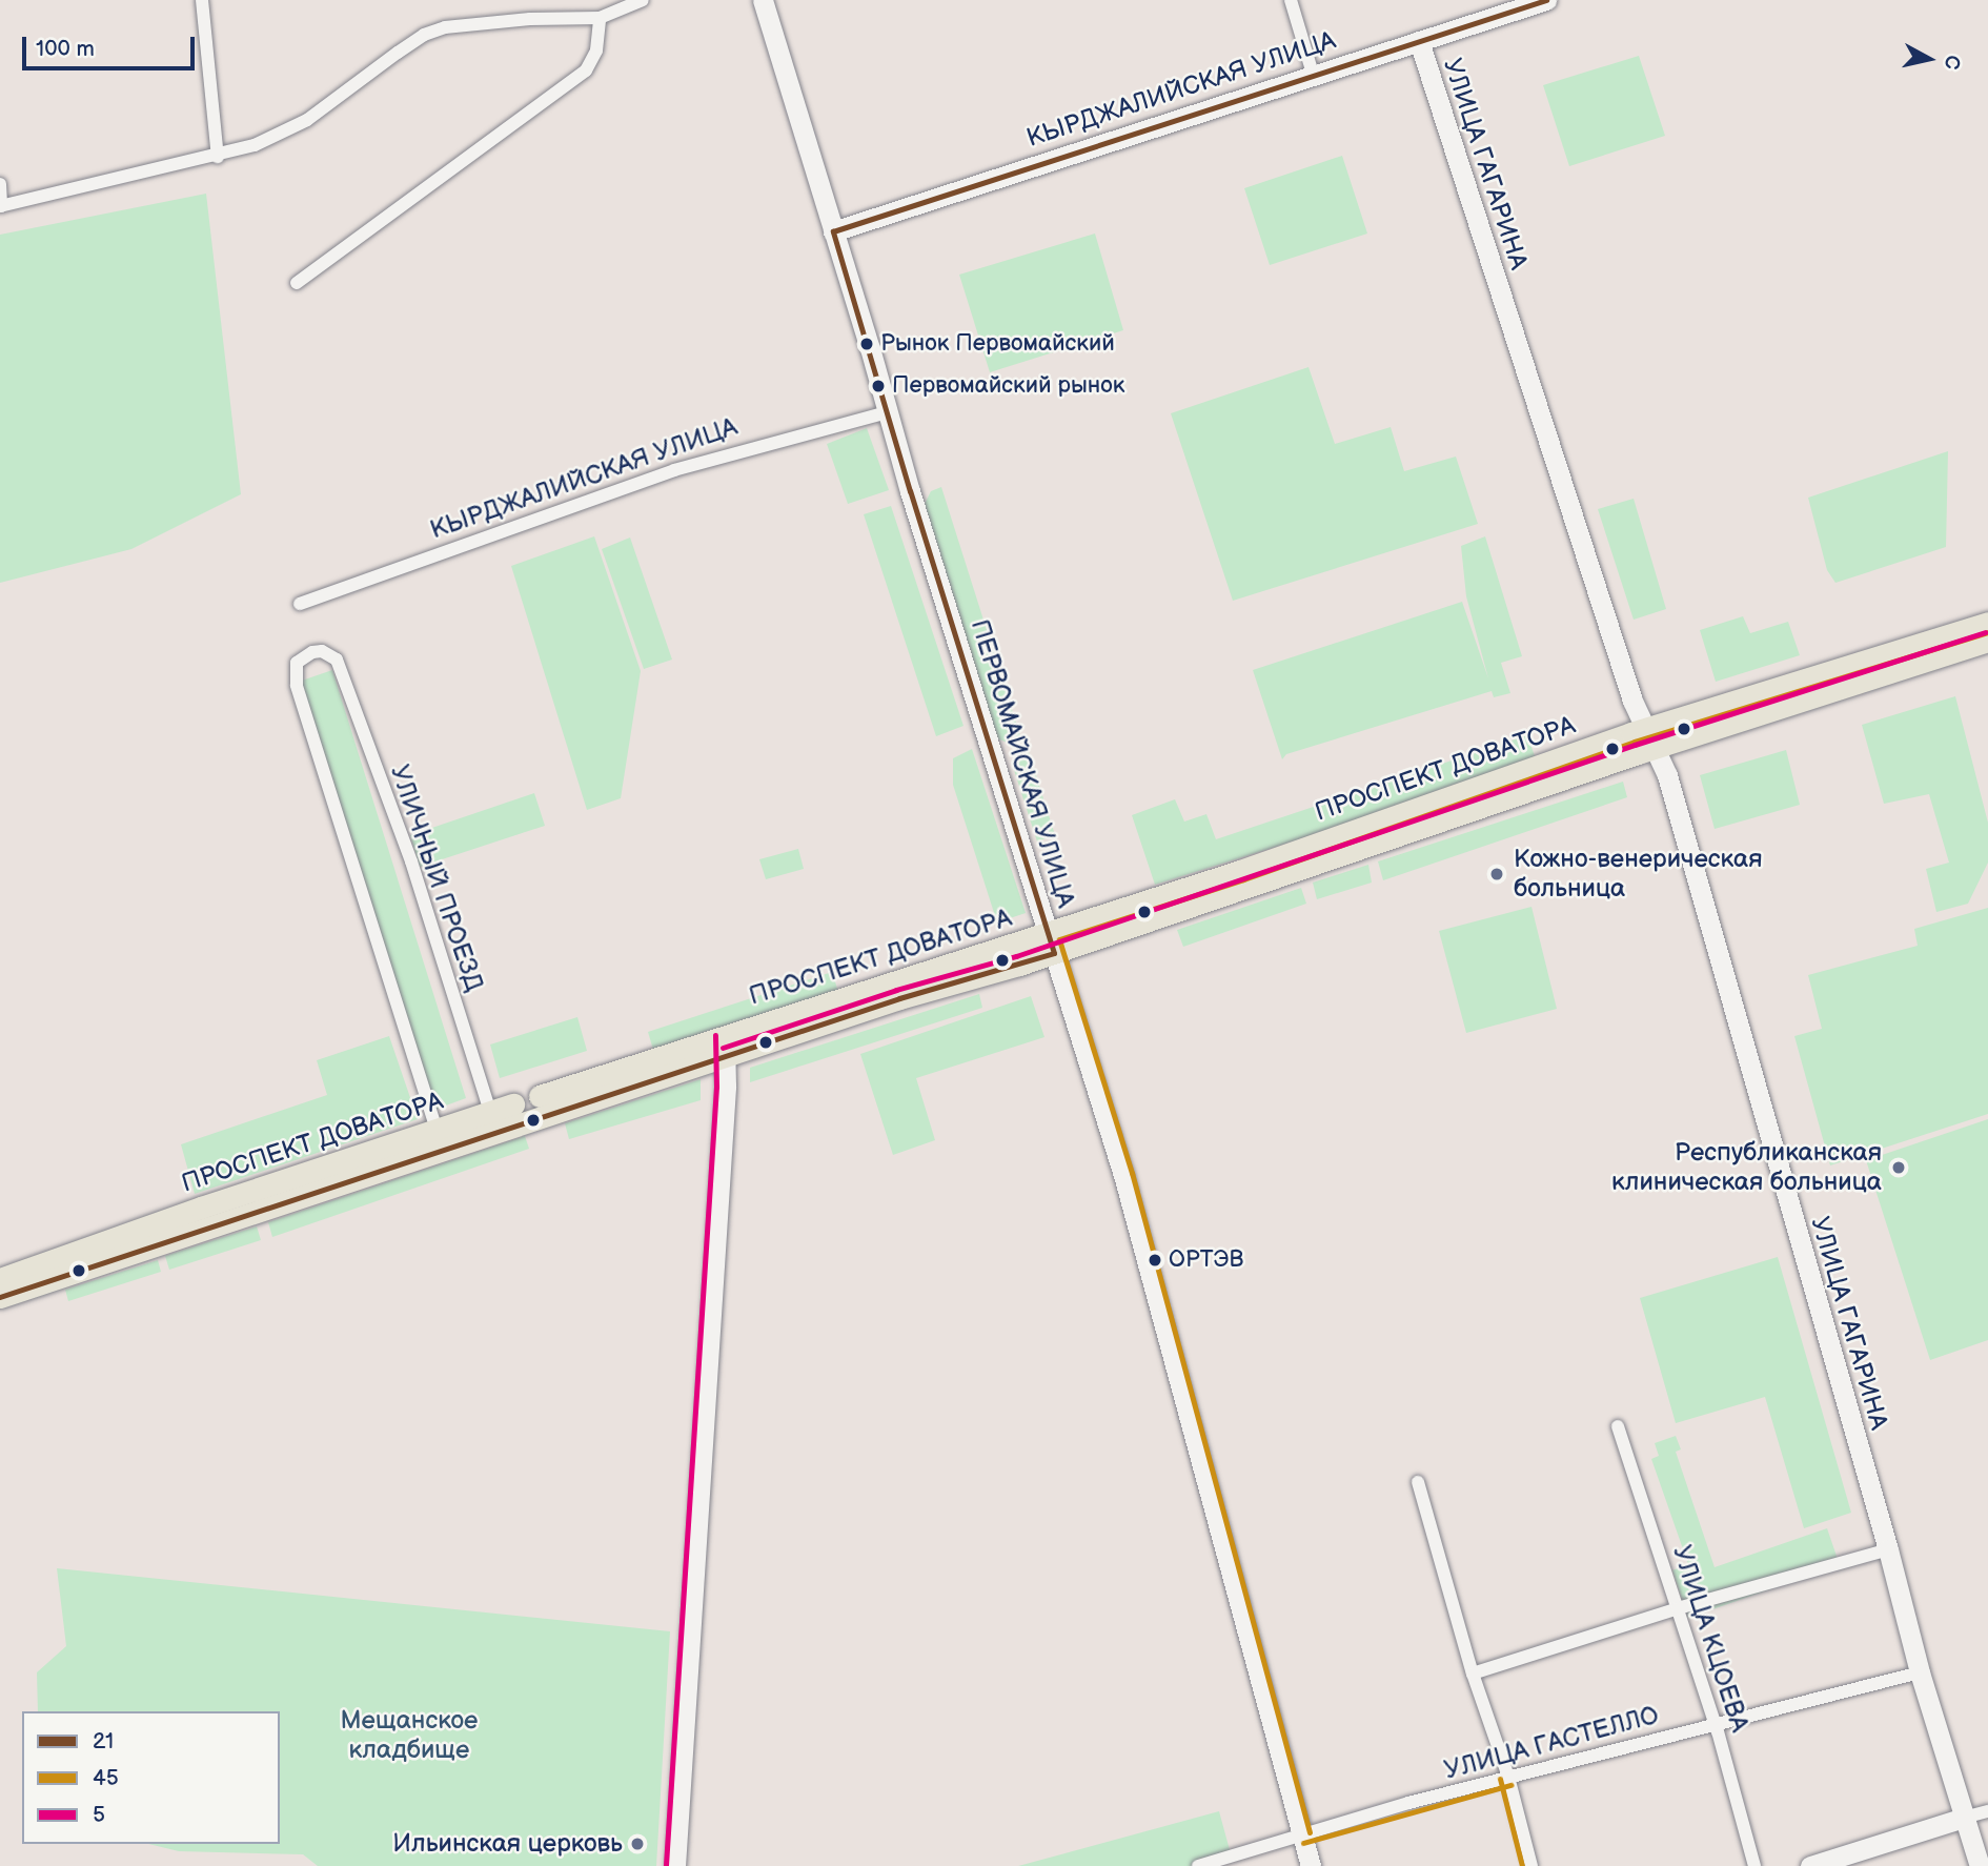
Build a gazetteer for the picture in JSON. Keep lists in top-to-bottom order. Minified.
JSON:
{"streets":{"main road":["ПРОСПЕКТ ДОВАТОРА"],"street":["КЫРДЖАЛИЙСКАЯ УЛИЦА","УЛИЦА ГАГАРИНА","ПЕРВОМАЙСКАЯ УЛИЦА","УЛИЧНЫЙ ПРОЕЗД","УЛИЦА КЦОЕВА","УЛИЦА ГАСТЕЛЛО"]},"crossings":[["КЫРДЖАЛИЙСКАЯ УЛИЦА","УЛИЦА ГАГАРИНА"],["КЫРДЖАЛИЙСКАЯ УЛИЦА","ПЕРВОМАЙСКАЯ УЛИЦА"],["УЛИЦА ГАГАРИНА","ПРОСПЕКТ ДОВАТОРА"],["УЛИЦА ГАГАРИНА","УЛИЦА ГАСТЕЛЛО"],["ПЕРВОМАЙСКАЯ УЛИЦА","ПРОСПЕКТ ДОВАТОРА"],["ПЕРВОМАЙСКАЯ УЛИЦА","УЛИЦА ГАСТЕЛЛО"],["ПРОСПЕКТ ДОВАТОРА","УЛИЧНЫЙ ПРОЕЗД"],["УЛИЦА КЦОЕВА","УЛИЦА ГАСТЕЛЛО"]],"parks":["Мещанское кладбище"],"places":["Рынок Первомайский","Первомайский рынок","Кожно-венерическая больница","Республиканская клиническая больница","ОРТЭВ","Ильинская церковь"],"lines":["transit line 21","transit line 45","transit line 5"],"legend":["21","45","5"],"scale_bar":"100 m","north":"right"}
